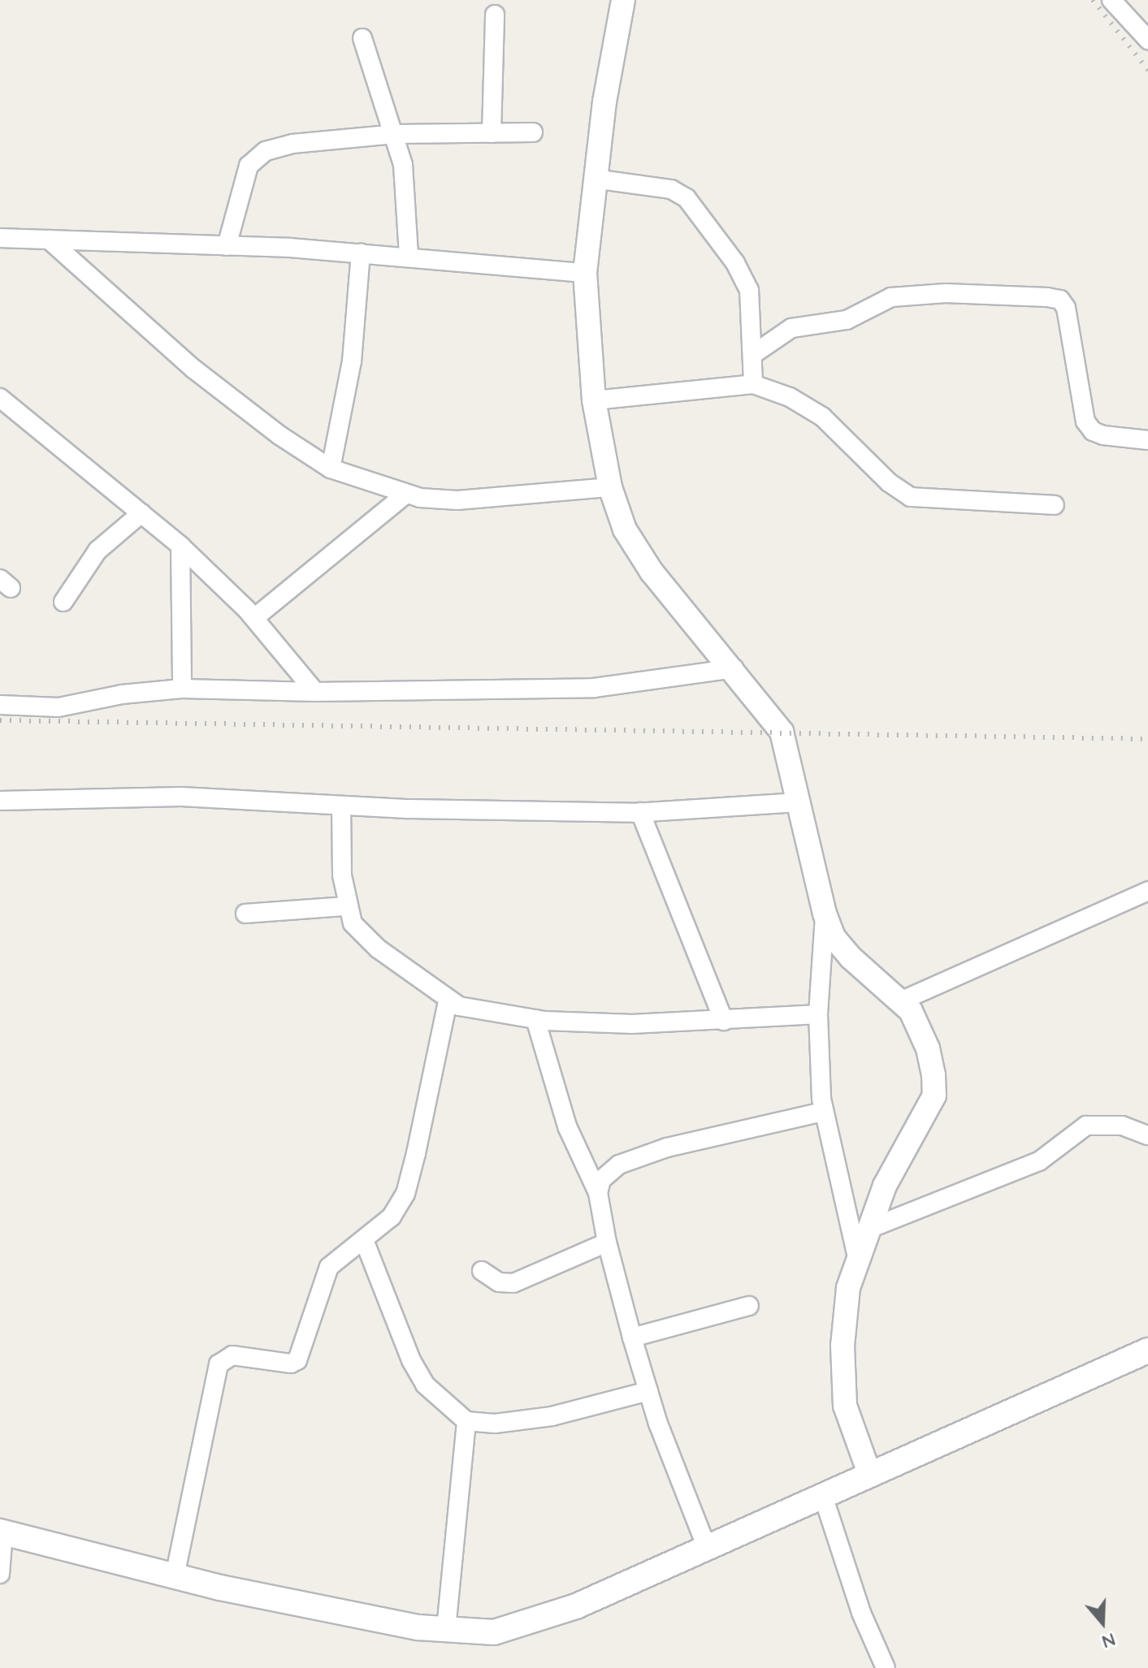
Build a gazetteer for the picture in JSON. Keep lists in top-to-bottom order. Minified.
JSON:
{"north":"bottom"}
